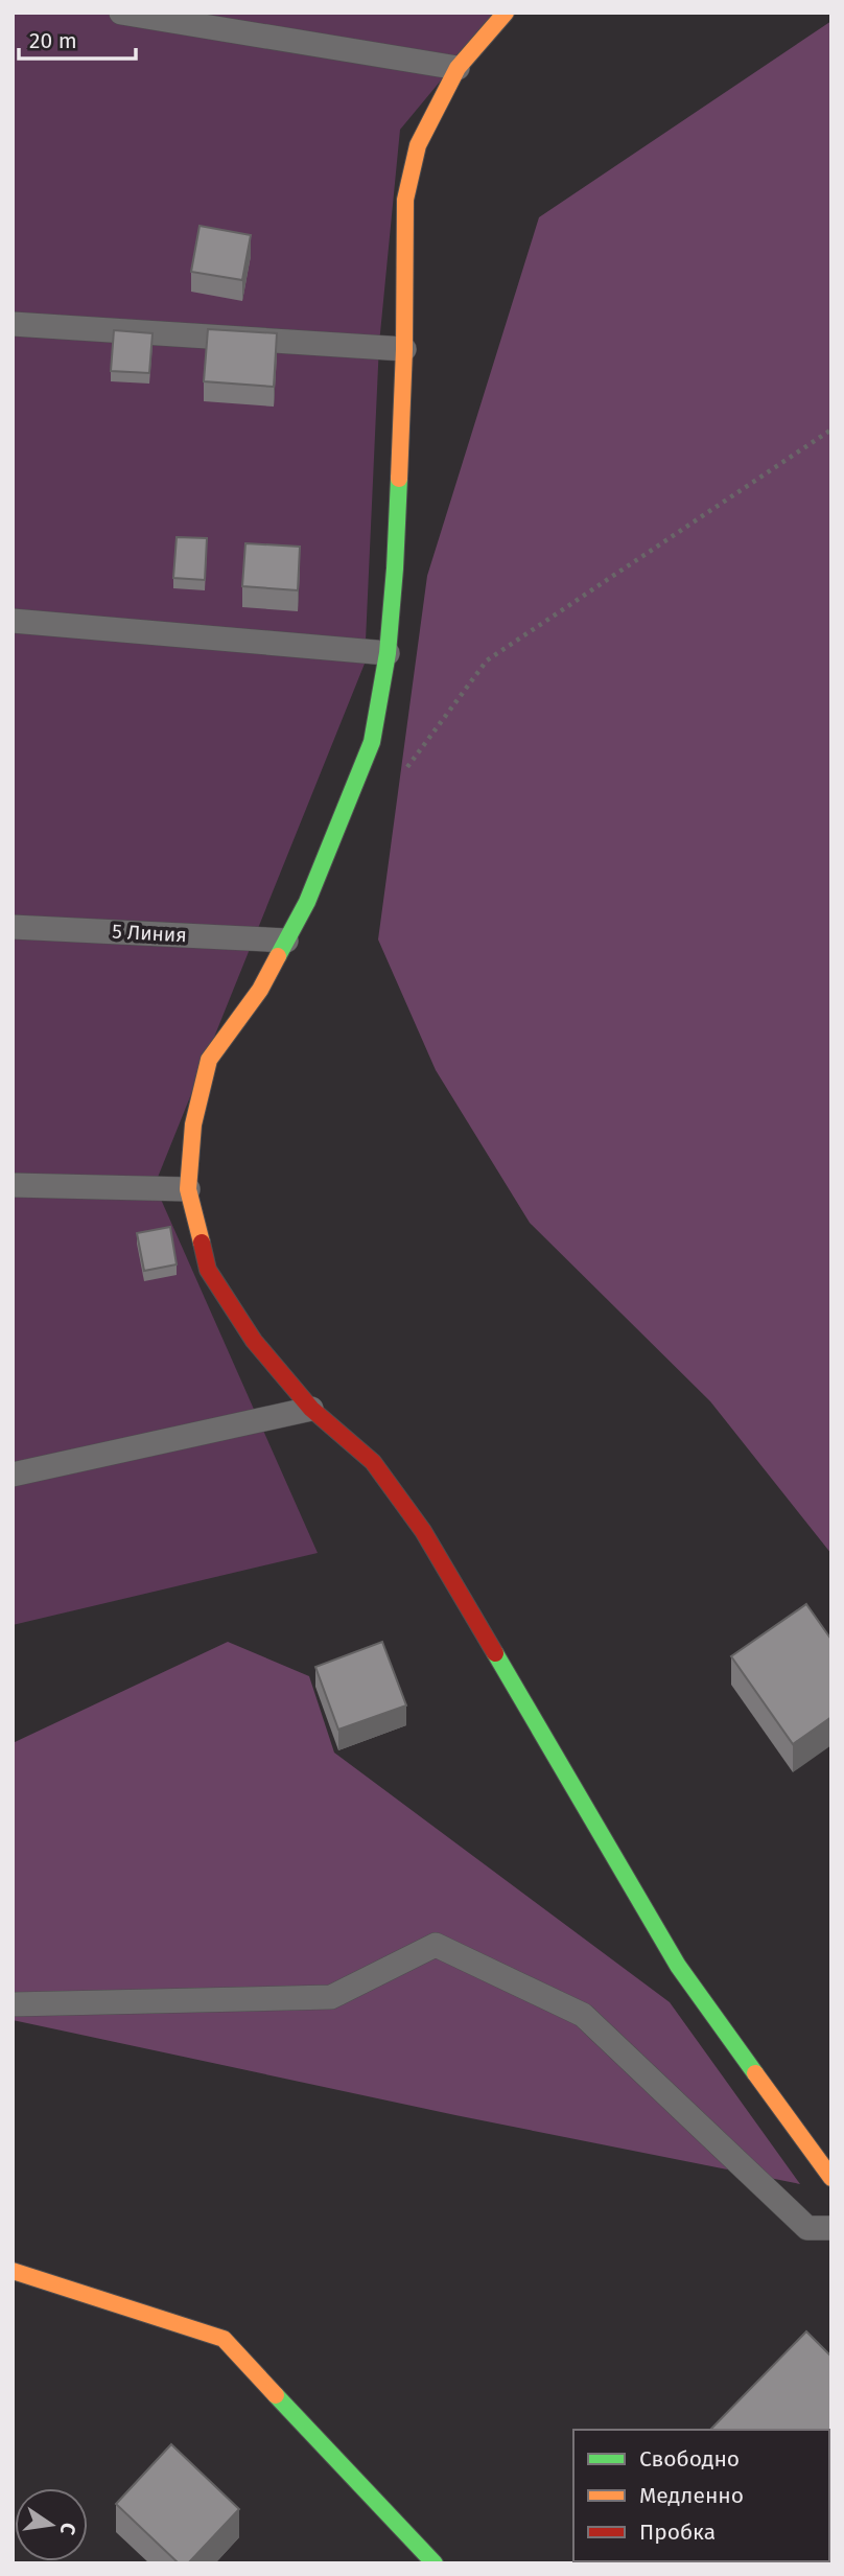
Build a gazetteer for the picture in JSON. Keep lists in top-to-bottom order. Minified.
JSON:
{"streets":{"lane":["5 Линия"]},"legend":["Свободно","Медленно","Пробка"],"scale_bar":"20 m","north":"right"}
